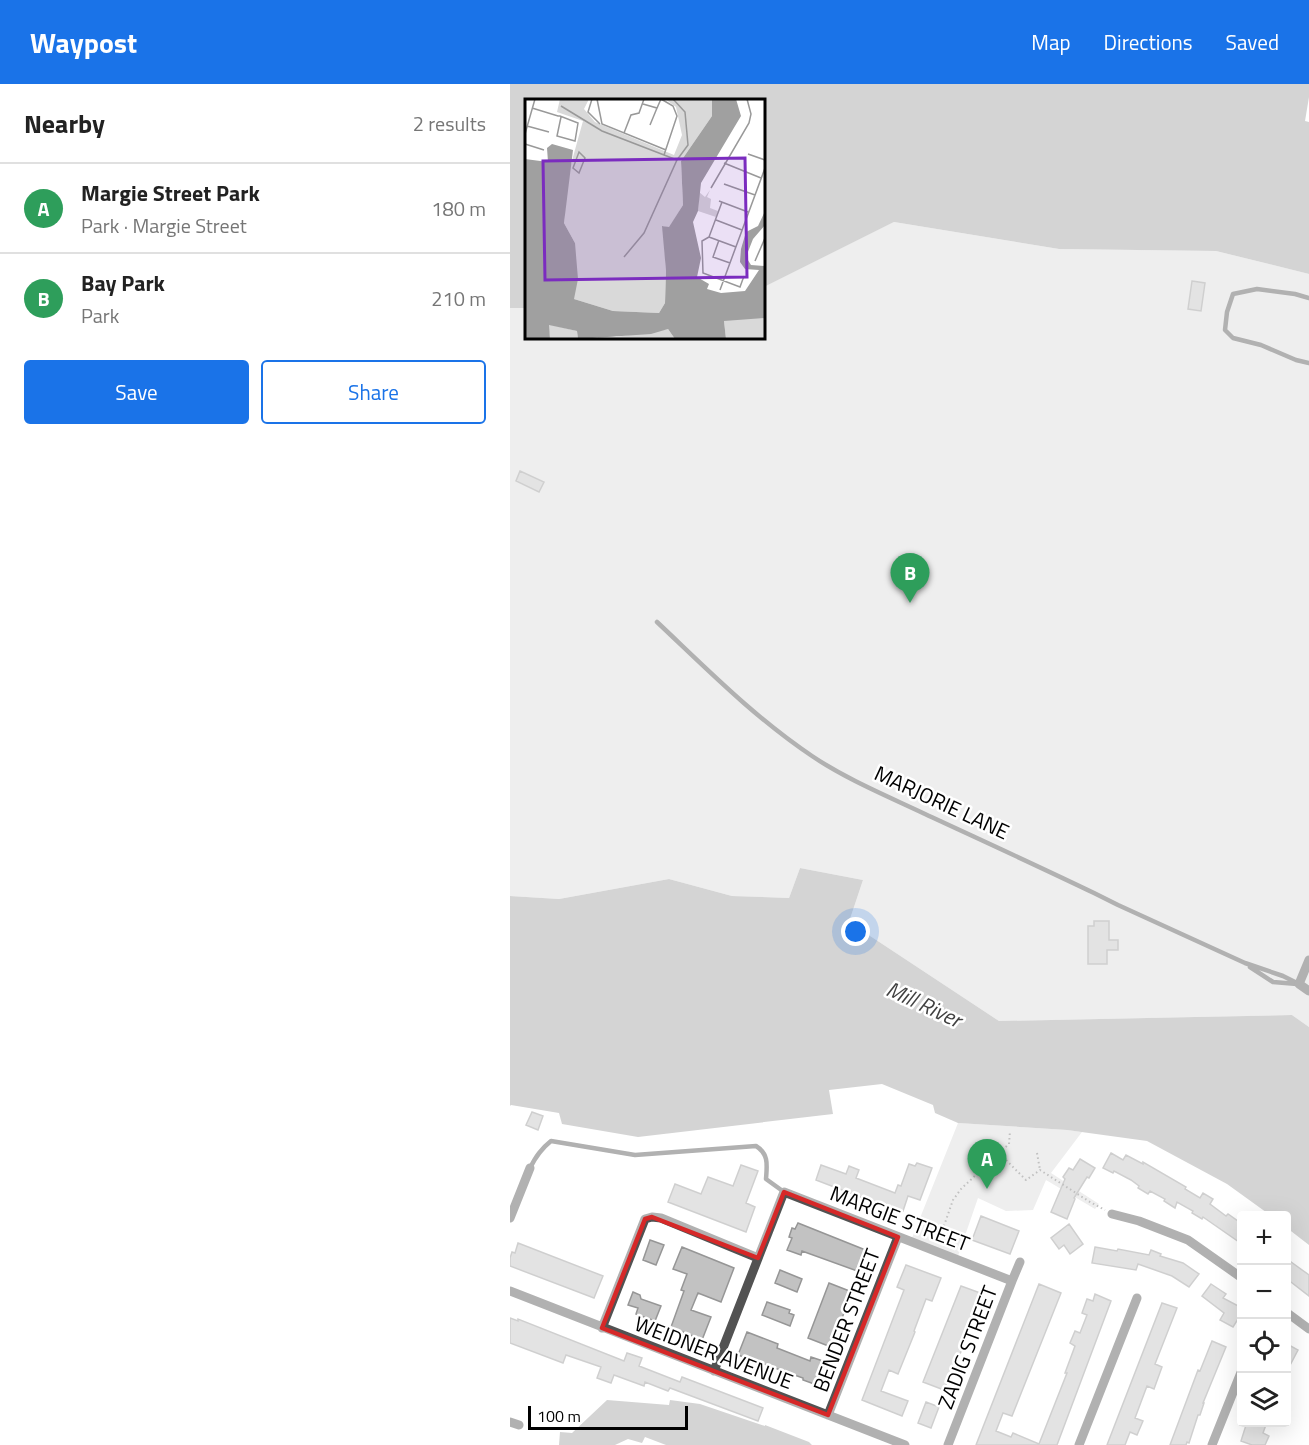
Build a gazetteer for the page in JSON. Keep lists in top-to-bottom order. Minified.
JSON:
{"streets":{"street":["MARJORIE LANE","MARGIE STREET","BENDER STREET","ZADIG STREET","WEIDNER AVENUE"]},"crossings":[["MARGIE STREET","BENDER STREET"],["MARGIE STREET","ZADIG STREET"],["BENDER STREET","WEIDNER AVENUE"]],"water":["Mill River"],"scale_bar":"100 m","page":{"header":"Waypost","nav":["Map","Directions","Saved"],"heading":["Nearby","2 results"],"list":[{"mark":"A","name":"Margie Street Park","note":"Park · Margie Street","value":"180 m"},{"mark":"B","name":"Bay Park","note":"Park","value":"210 m"}],"buttons":["Save","Share"],"pins":["B","A"],"map_buttons":["+","−"],"scale":"100 m"}}
